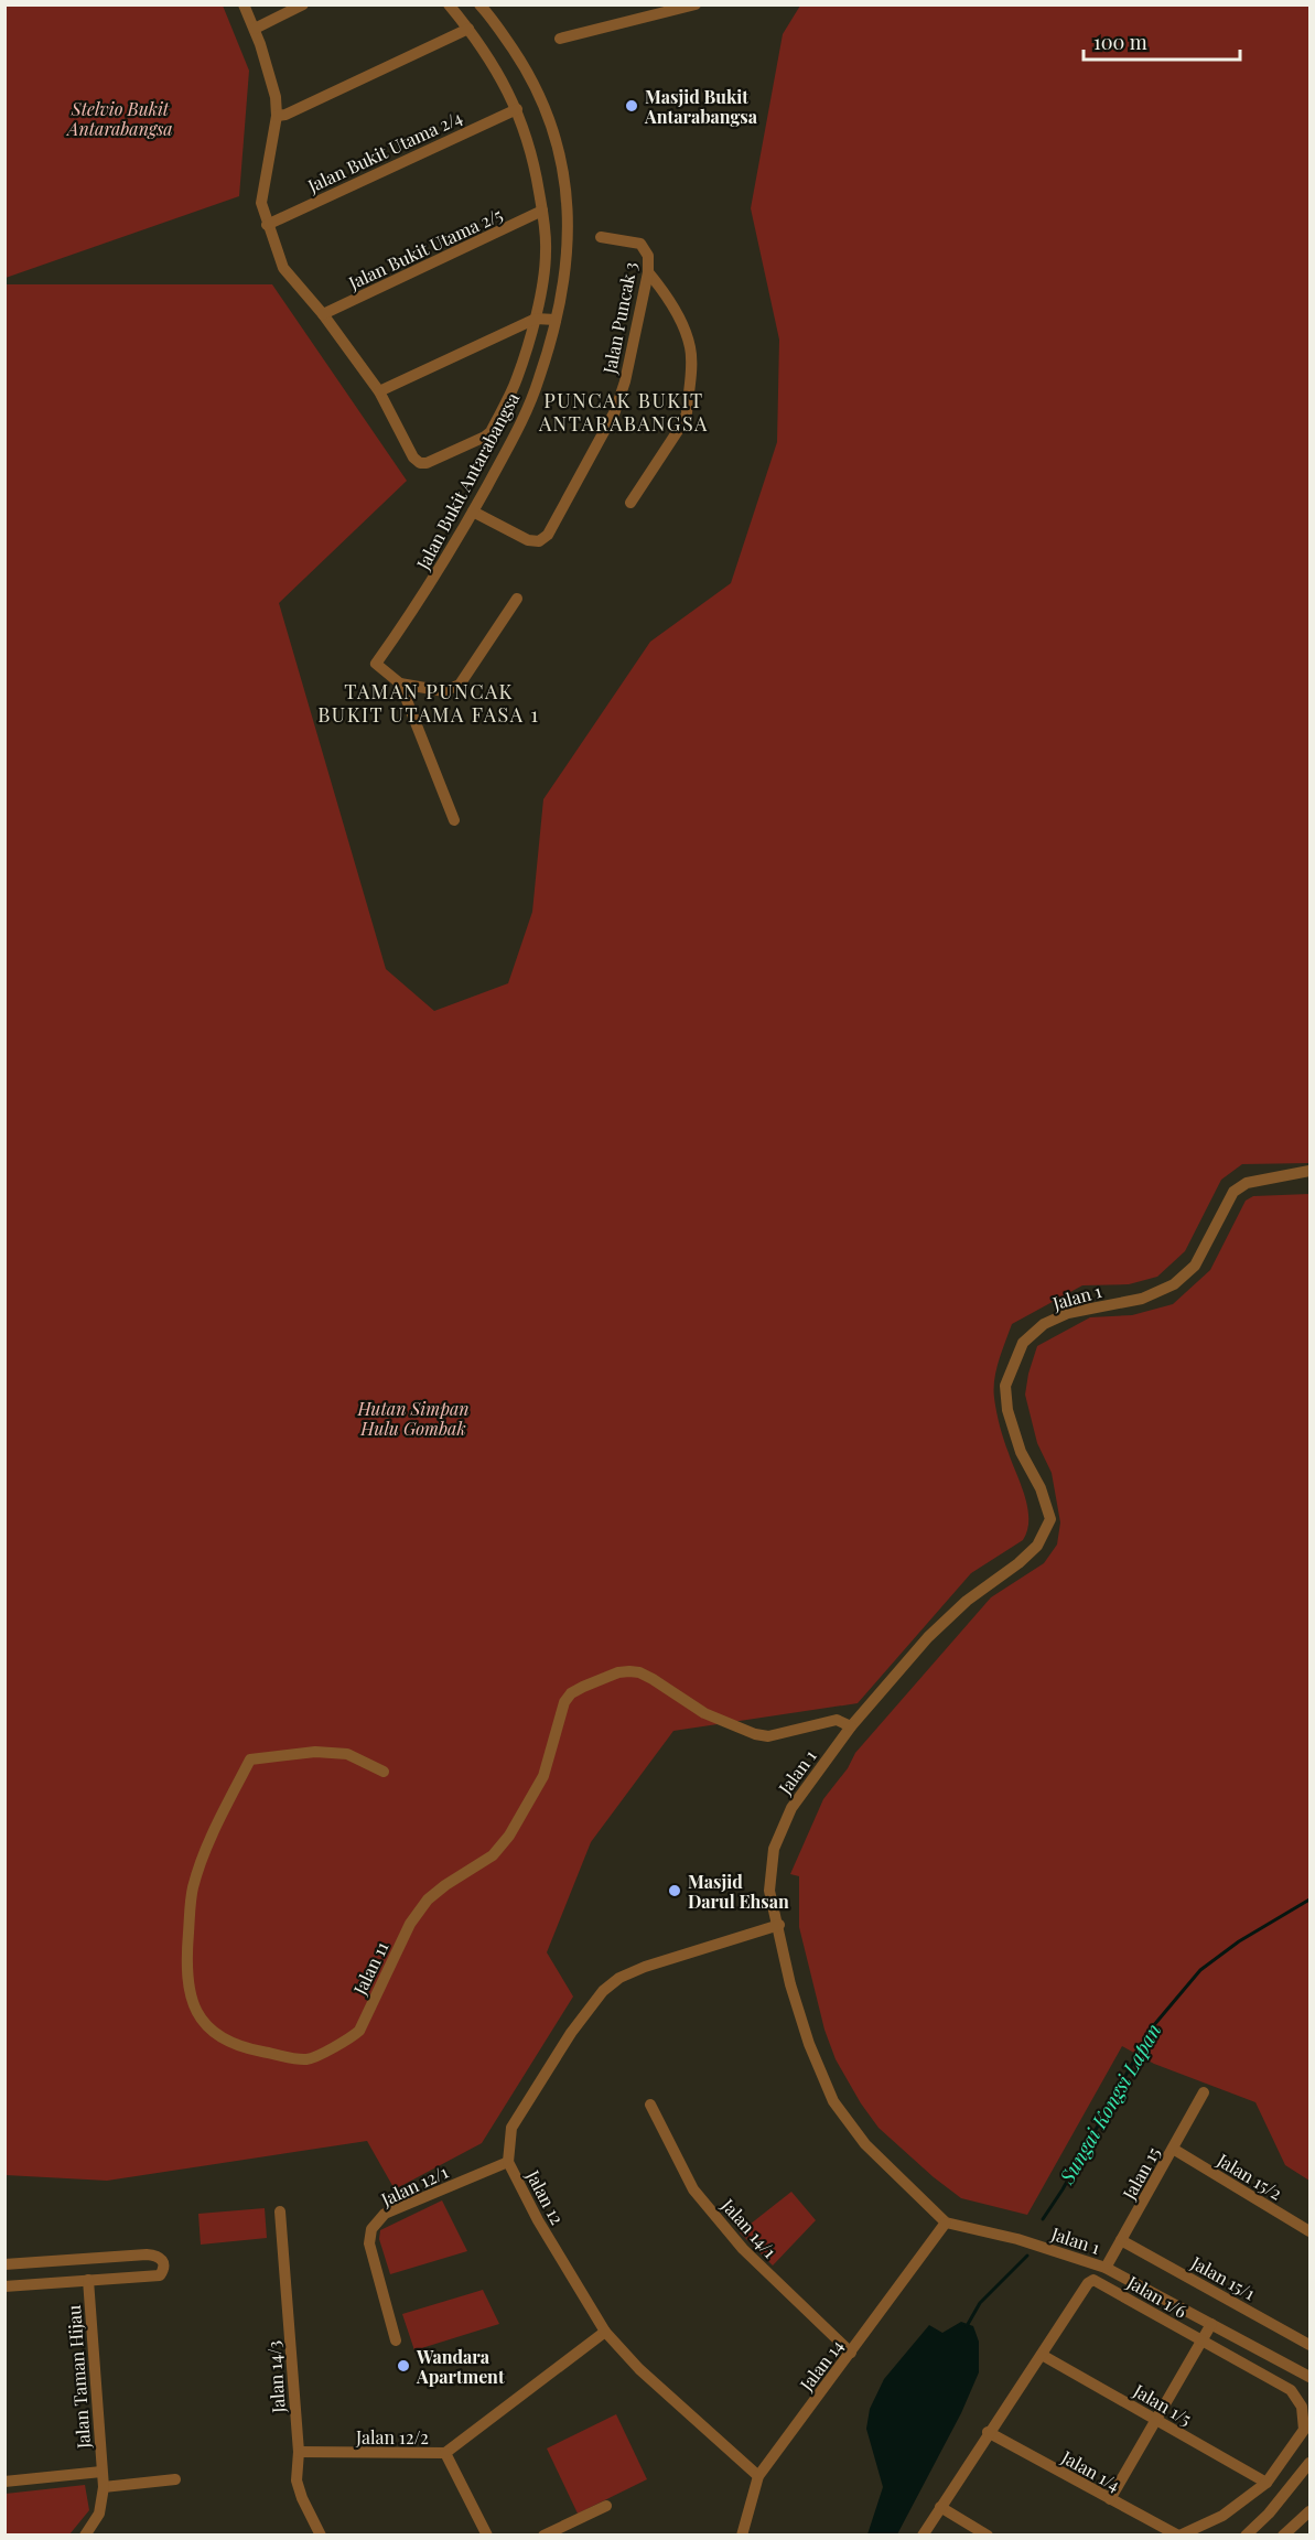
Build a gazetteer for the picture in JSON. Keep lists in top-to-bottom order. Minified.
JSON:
{"streets":{"street":["Jalan Bukit Utama 2/4","Jalan Bukit Utama 2/5","Jalan Puncak 3","Jalan Bukit Antarabangsa","Jalan 1","Jalan 11","Jalan 15","Jalan 15/2","Jalan 12/1","Jalan 12","Jalan 14/1","Jalan 15/1","Jalan 1/6","Jalan 14","Jalan Taman Hijau","Jalan 14/3","Jalan 1/5","Jalan 12/2","Jalan 1/4"]},"crossings":[["Jalan Puncak 3","Jalan Bukit Antarabangsa"],["Jalan 1","Jalan 11"],["Jalan 1","Jalan 15"],["Jalan 1","Jalan 12"],["Jalan 1","Jalan 14"],["Jalan 15","Jalan 15/2"],["Jalan 15","Jalan 15/1"],["Jalan 12/1","Jalan 12"],["Jalan 12","Jalan 14"],["Jalan 12","Jalan 12/2"],["Jalan 14/1","Jalan 14"],["Jalan 1/6","Jalan 1/5"],["Jalan 1/6","Jalan 1/4"],["Jalan 14/3","Jalan 12/2"]],"districts":["PUNCAK BUKIT ANTARABANGSA","TAMAN PUNCAK BUKIT UTAMA FASA 1"],"water":["Sungai Kongsi Lapan"],"parks":["Stelvio Bukit Antarabangsa","Hutan Simpan Hulu Gombak"],"places":["Masjid Bukit Antarabangsa","Masjid Darul Ehsan","Wandara Apartment"],"scale_bar":"100 m"}
